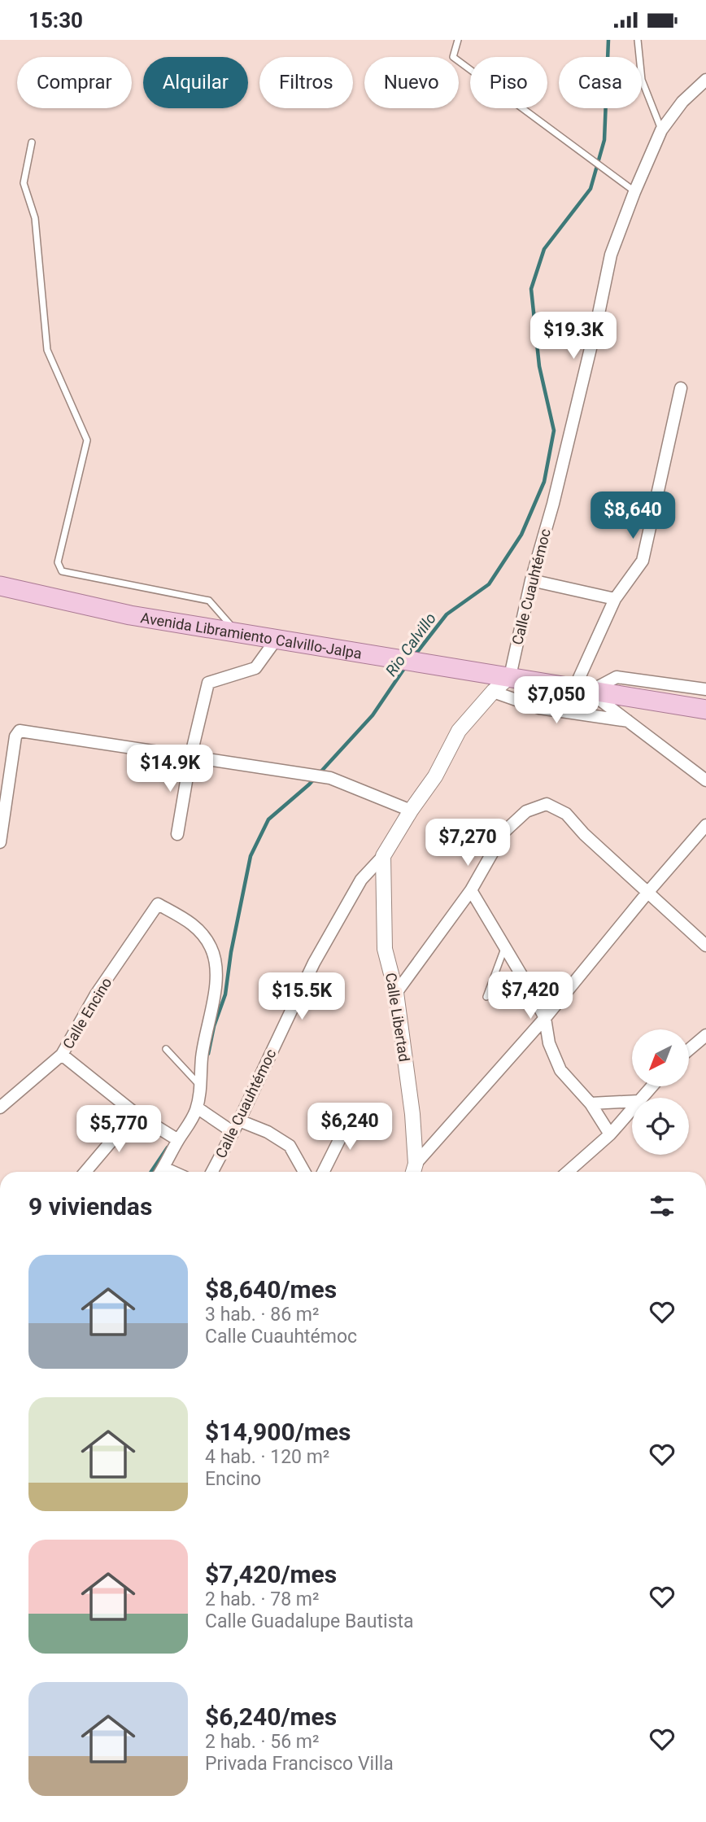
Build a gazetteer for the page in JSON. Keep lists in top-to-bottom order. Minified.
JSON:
{"streets":{"main road":["Avenida Libramiento Calvillo-Jalpa"],"street":["Calle Cuauhtémoc","Calle Encino","Calle Libertad"]},"crossings":[["Calle Cuauhtémoc","Avenida Libramiento Calvillo-Jalpa"],["Calle Cuauhtémoc","Calle Libertad"]],"water":["Rio Calvillo"],"north":"bottom left","page":{"status":"15:30","chip":["Comprar","Alquilar","Filtros","Nuevo","Piso","Casa"],"price":["$19.3K","$8,640","$7,050","$14.9K","$7,270","$7,420","$15.5K","$6,240","$5,770"],"heading":"9 viviendas","list":[{"name":"$8,640/mes","note":"3 hab. · 86 m² · Calle Cuauhtémoc"},{"name":"$14,900/mes","note":"4 hab. · 120 m² · Encino"},{"name":"$7,420/mes","note":"2 hab. · 78 m² · Calle Guadalupe Bautista"},{"name":"$6,240/mes","note":"2 hab. · 56 m² · Privada Francisco Villa"}]}}
